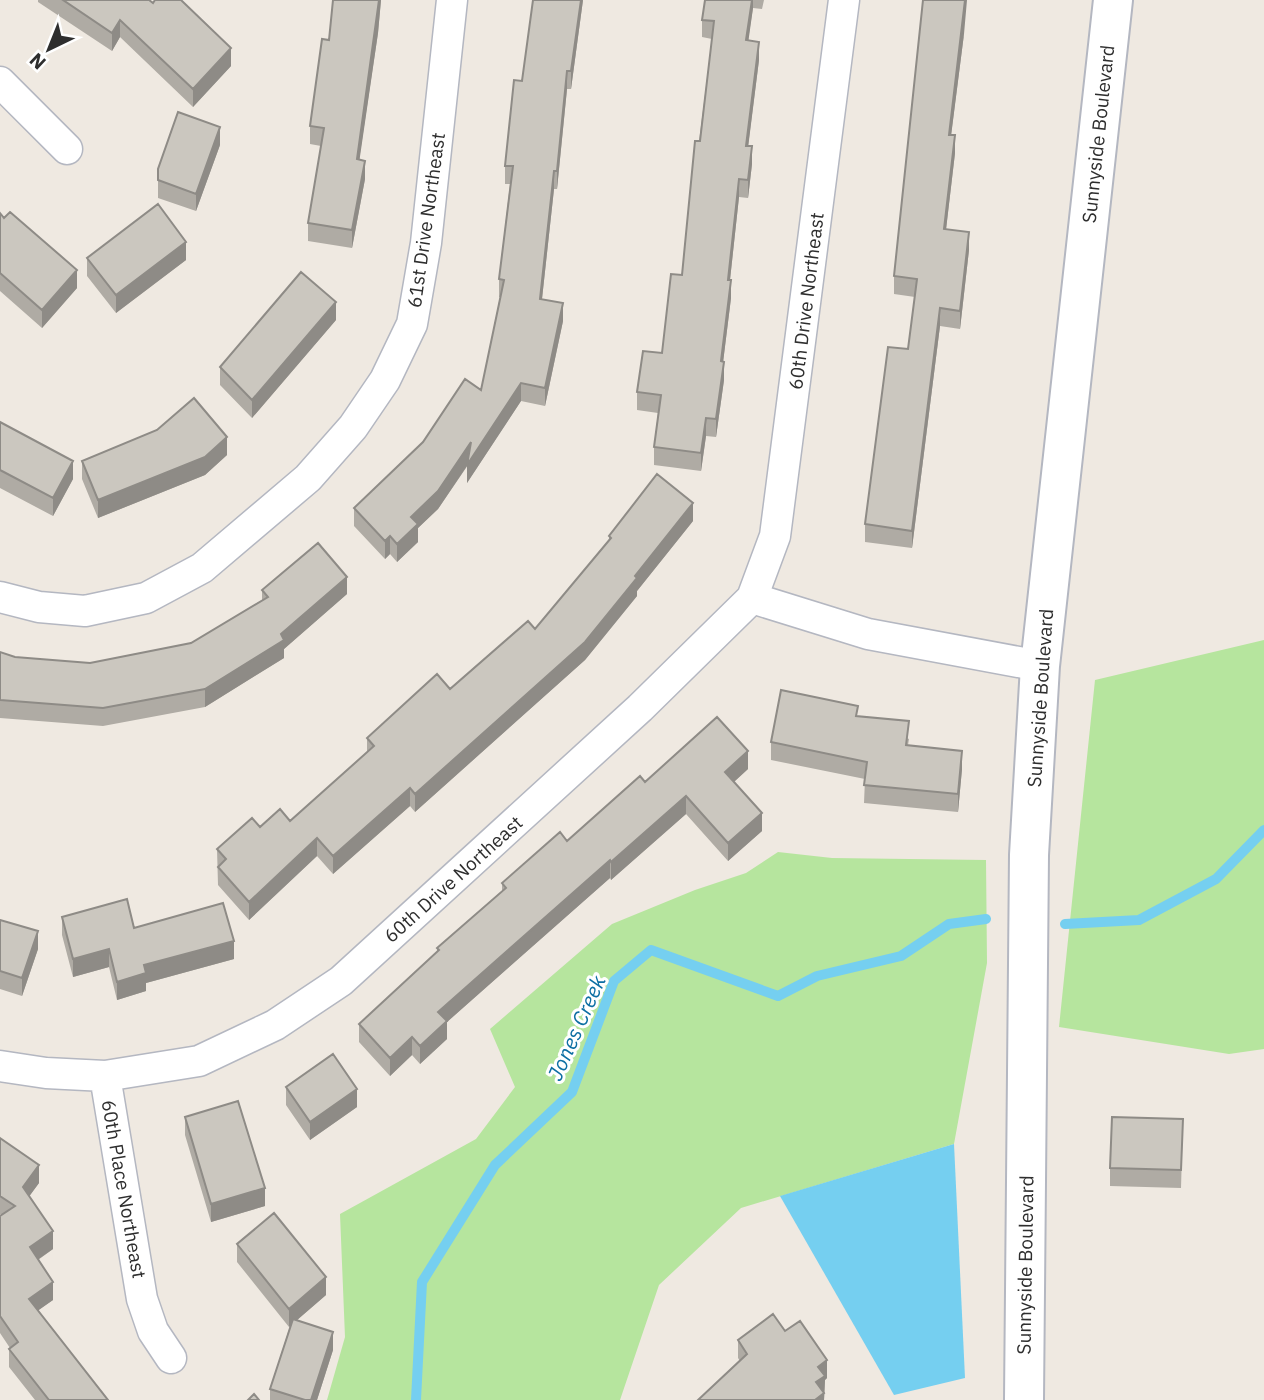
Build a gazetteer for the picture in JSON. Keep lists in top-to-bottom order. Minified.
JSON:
{"streets":{"street":["Sunnyside Boulevard","61st Drive Northeast","60th Drive Northeast","60th Place Northeast"]},"crossings":[["60th Drive Northeast","60th Place Northeast"]],"water":["Jones Creek"],"north":"bottom left"}
